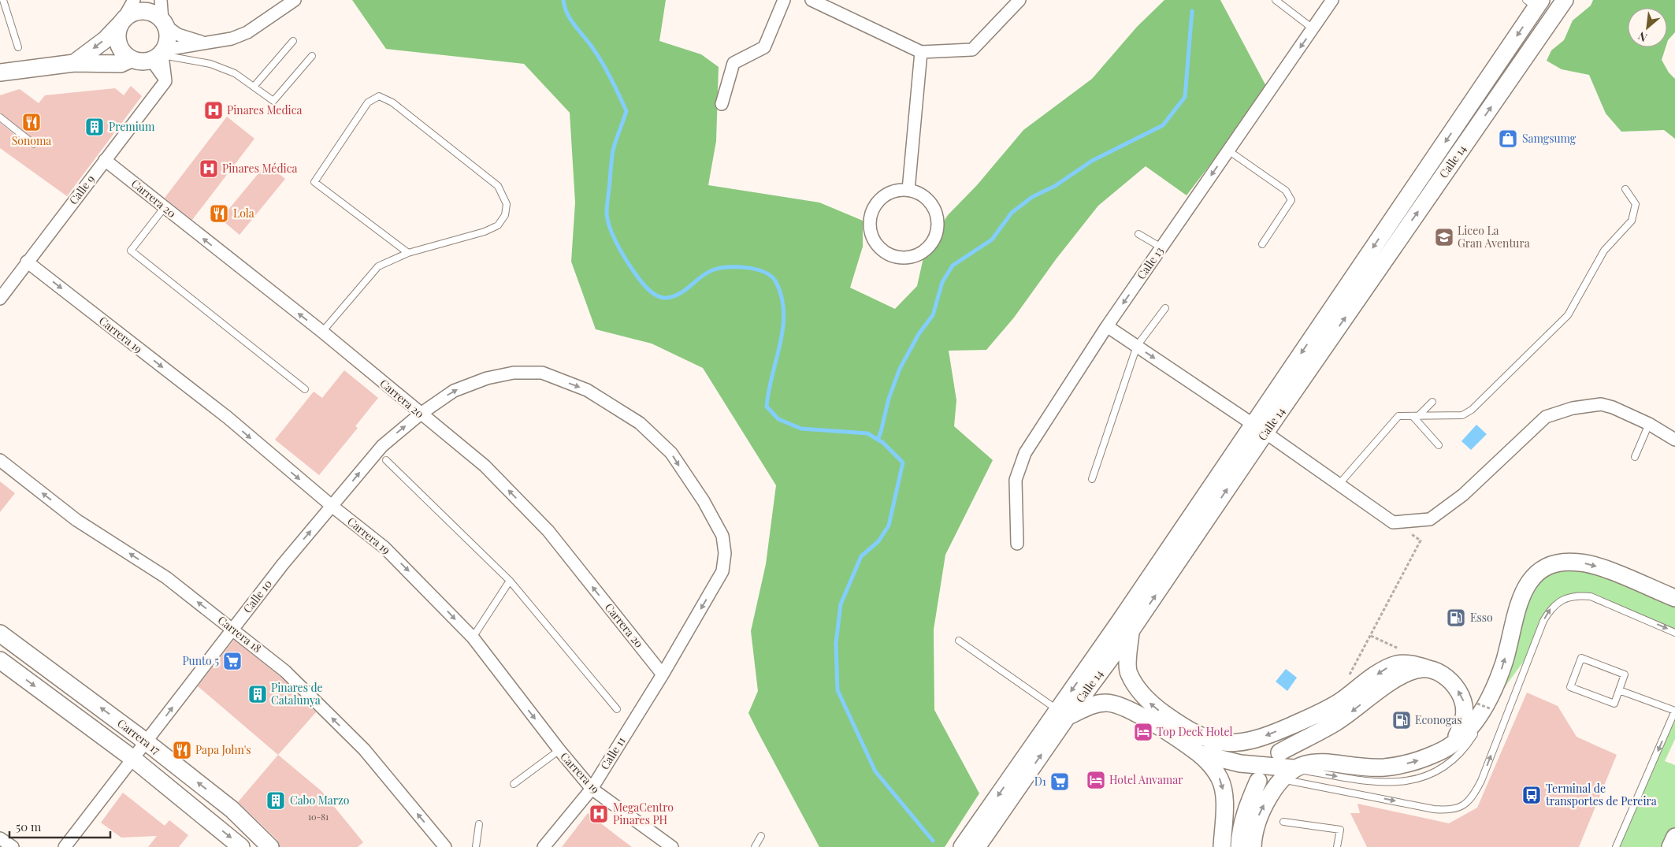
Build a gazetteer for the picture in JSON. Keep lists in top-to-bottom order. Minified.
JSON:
{"streets":{"main road":["Calle 14","Carrera 17"],"street":["Calle 9","Carrera 20","Calle 13","Carrera 19","Calle 10","Carrera 18","Calle 11"]},"crossings":[["Calle 9","Carrera 20"],["Calle 9","Carrera 19"],["Carrera 20","Calle 10"],["Carrera 20","Calle 11"],["Carrera 19","Calle 10"],["Carrera 19","Calle 11"],["Calle 10","Carrera 18"],["Calle 10","Carrera 17"],["Calle 10","Calle 11"]],"one_way":["Carrera 20","Calle 13","Carrera 19","Calle 10","Carrera 18"],"places":{"hospital":["Pinares Medica","Pinares Médica","MegaCentro Pinares PH"],"restaurant":["Sonoma","Lola","Papa John's"],"building":["Premium","Pinares de Catalunya","Cabo Marzo"],"shop":["Samgsumg"],"school or university":["Liceo La Gran Aventura"],"fuel station":["Esso","Econogas"],"supermarket":["Punto 5","D1"],"hotel":["Top Deck Hotel","Hotel Anvamar"],"bus stop":["Terminal de transportes de Pereira"]},"house_numbers":["10-81"],"scale_bar":"50 m","north":"bottom left"}
